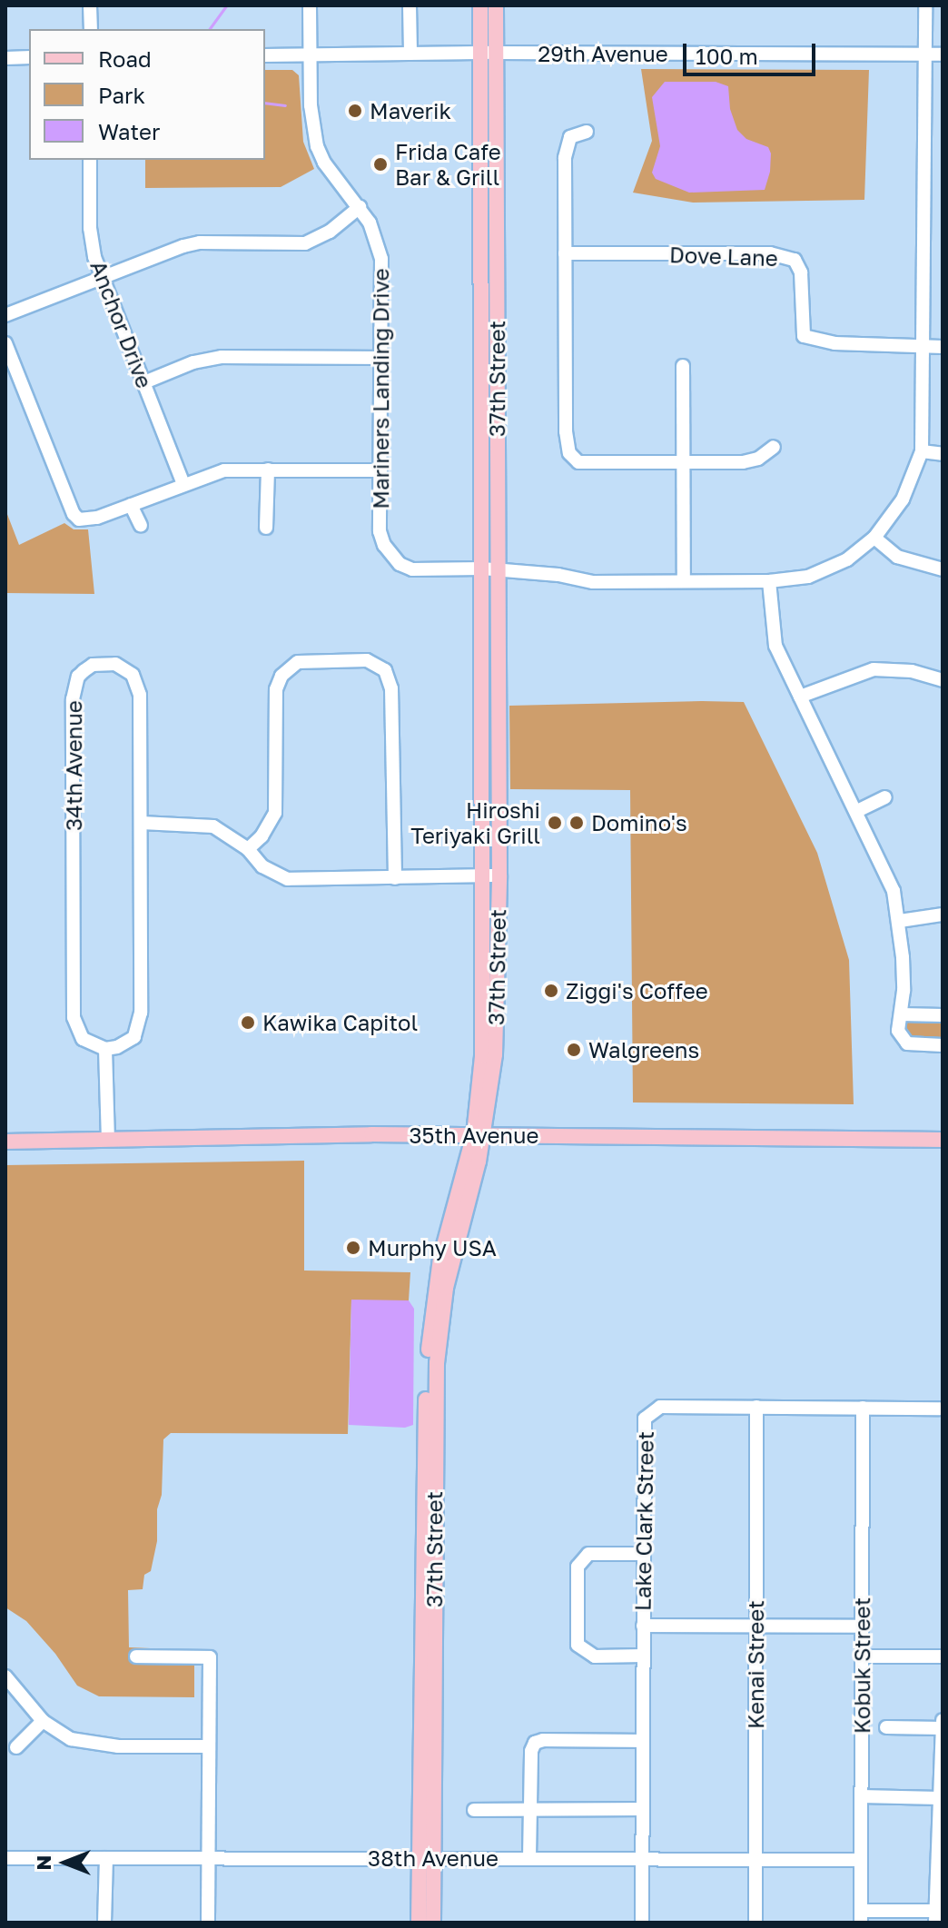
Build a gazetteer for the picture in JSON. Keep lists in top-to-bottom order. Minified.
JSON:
{"streets":{"main road":["37th Street","35th Avenue"],"street":["29th Avenue","Dove Lane","Anchor Drive","Mariners Landing Drive","34th Avenue","Lake Clark Street","Kenai Street","Kobuk Street","38th Avenue"]},"crossings":[["29th Avenue","37th Street"],["29th Avenue","Mariners Landing Drive"],["37th Street","Mariners Landing Drive"],["37th Street","35th Avenue"],["37th Street","38th Avenue"],["Lake Clark Street","Kenai Street"],["Lake Clark Street","Kobuk Street"],["Lake Clark Street","38th Avenue"],["Kenai Street","38th Avenue"],["Kobuk Street","38th Avenue"]],"places":["Maverik","Frida Cafe Bar & Grill","Hiroshi Teriyaki Grill","Domino's","Ziggi's Coffee","Kawika Capitol","Walgreens","Murphy USA"],"legend":["Road","Park","Water"],"scale_bar":"100 m","north":"left"}
